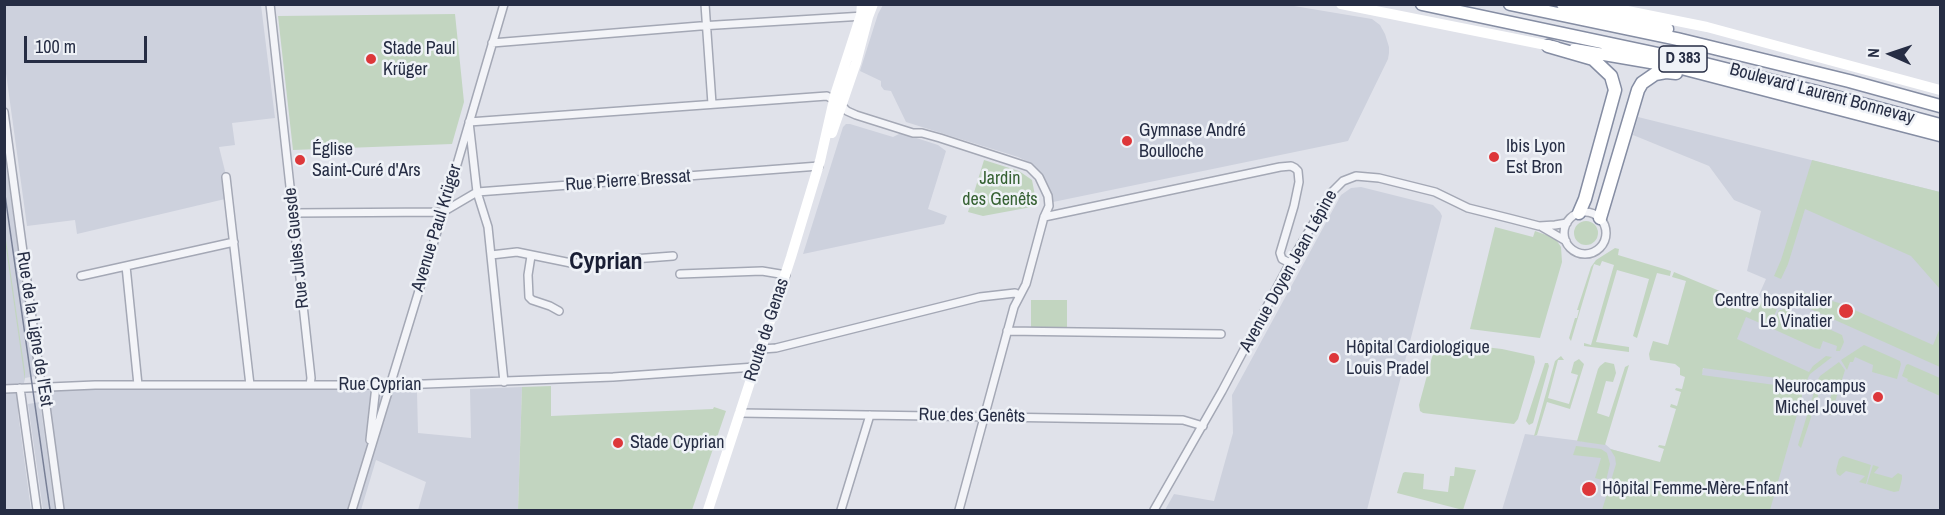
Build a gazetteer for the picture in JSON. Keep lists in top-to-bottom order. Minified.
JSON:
{"streets":{"highway":["D 383","Boulevard Laurent Bonnevay"],"main road":["Route de Genas"],"street":["Rue Pierre Bressat","Avenue Paul Krüger","Rue Jules Guesde","Avenue Doyen Jean Lépine","Rue de la Ligne de l'Est","Rue Cyprian","Rue des Genêts"]},"crossings":[["Rue Pierre Bressat","Avenue Paul Krüger"],["Rue Pierre Bressat","Route de Genas"],["Avenue Paul Krüger","Rue Cyprian"],["Rue Jules Guesde","Rue Cyprian"],["Avenue Doyen Jean Lépine","Rue des Genêts"],["Rue de la Ligne de l'Est","Rue Cyprian"],["Route de Genas","Rue Cyprian"],["Route de Genas","Rue des Genêts"]],"districts":["Cyprian"],"parks":["Jardin des Genêts"],"places":["Stade Paul Krüger","Gymnase André Boulloche","Ibis Lyon Est Bron","Église Saint-Curé d'Ars","Centre hospitalier Le Vinatier","Hôpital Cardiologique Louis Pradel","Neurocampus Michel Jouvet","Stade Cyprian","Hôpital Femme-Mère-Enfant"],"scale_bar":"100 m","north":"left"}
